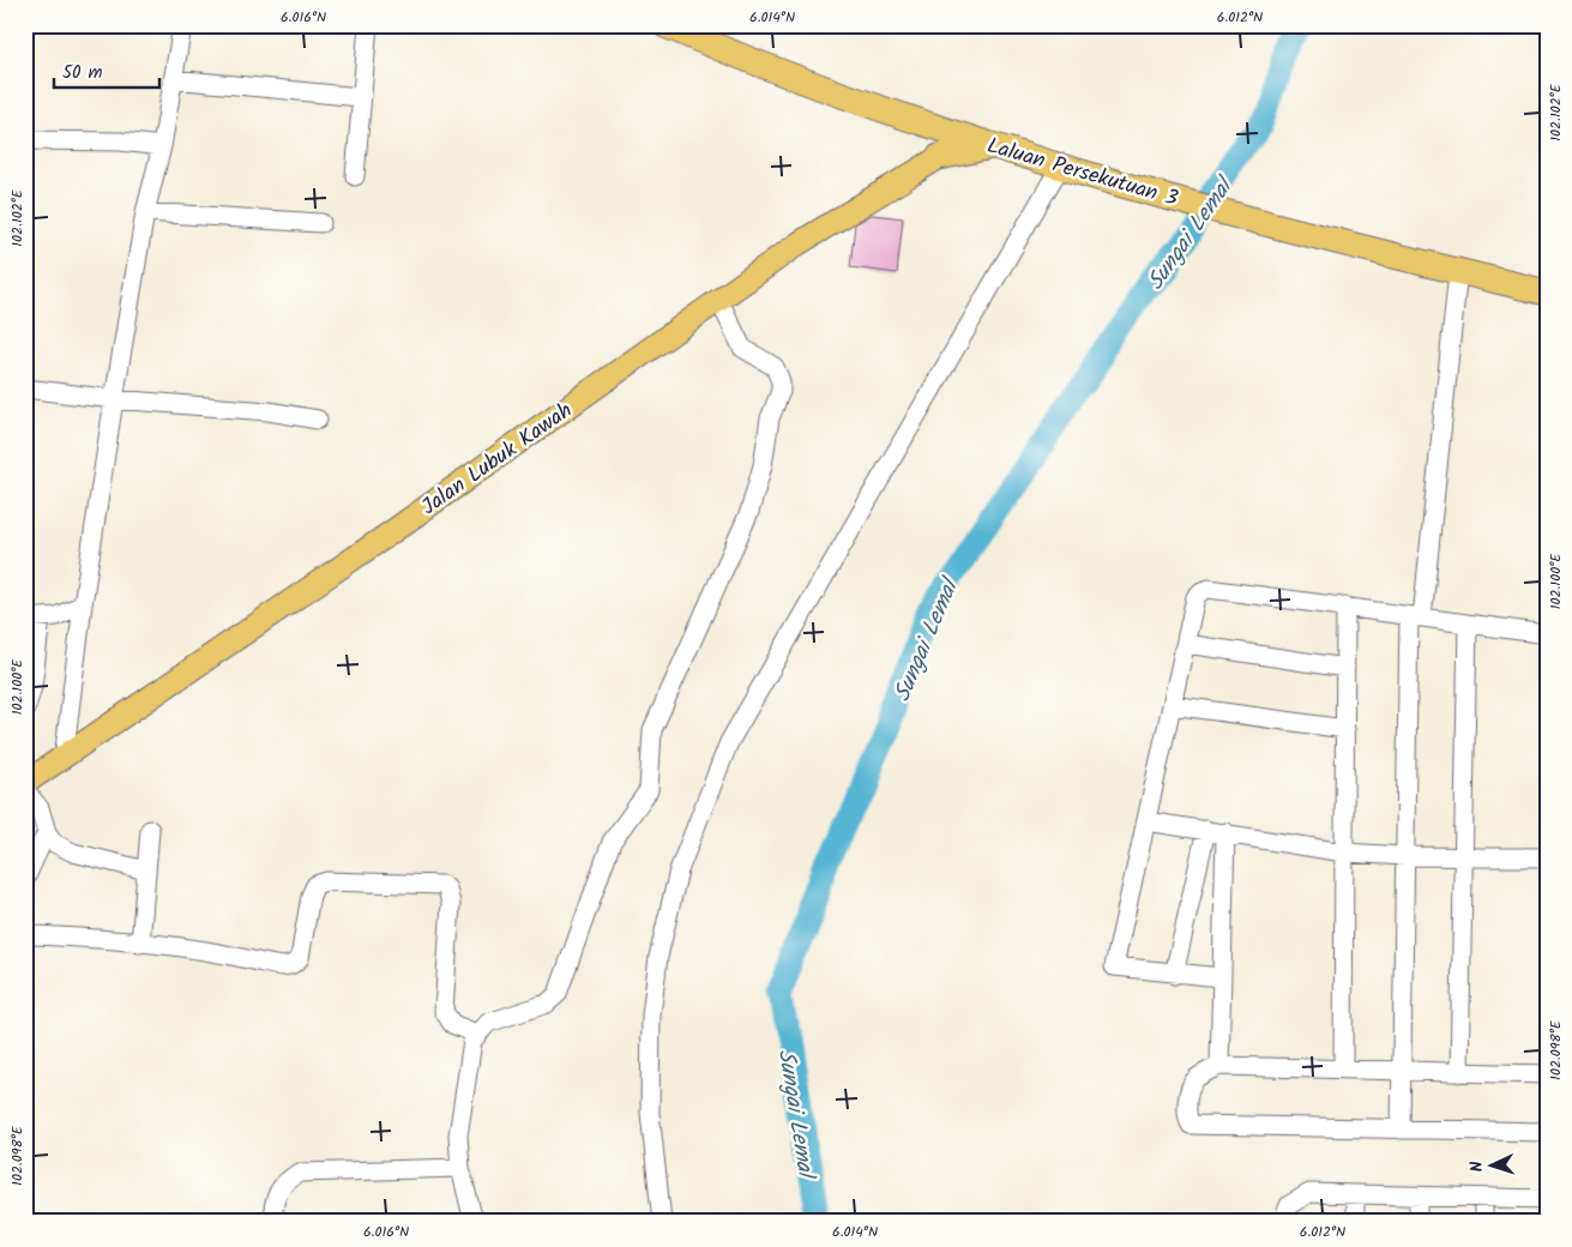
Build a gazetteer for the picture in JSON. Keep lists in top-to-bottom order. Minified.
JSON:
{"streets":{"highway":["Laluan Persekutuan 3"],"main road":["Jalan Lubuk Kawah"]},"water":["Sungai Lemal"],"scale_bar":"50 m","north":"left","coordinates":["6.016°N","6.014°N","6.012°N","102.102°E","102.100°E","102.098°E"]}
